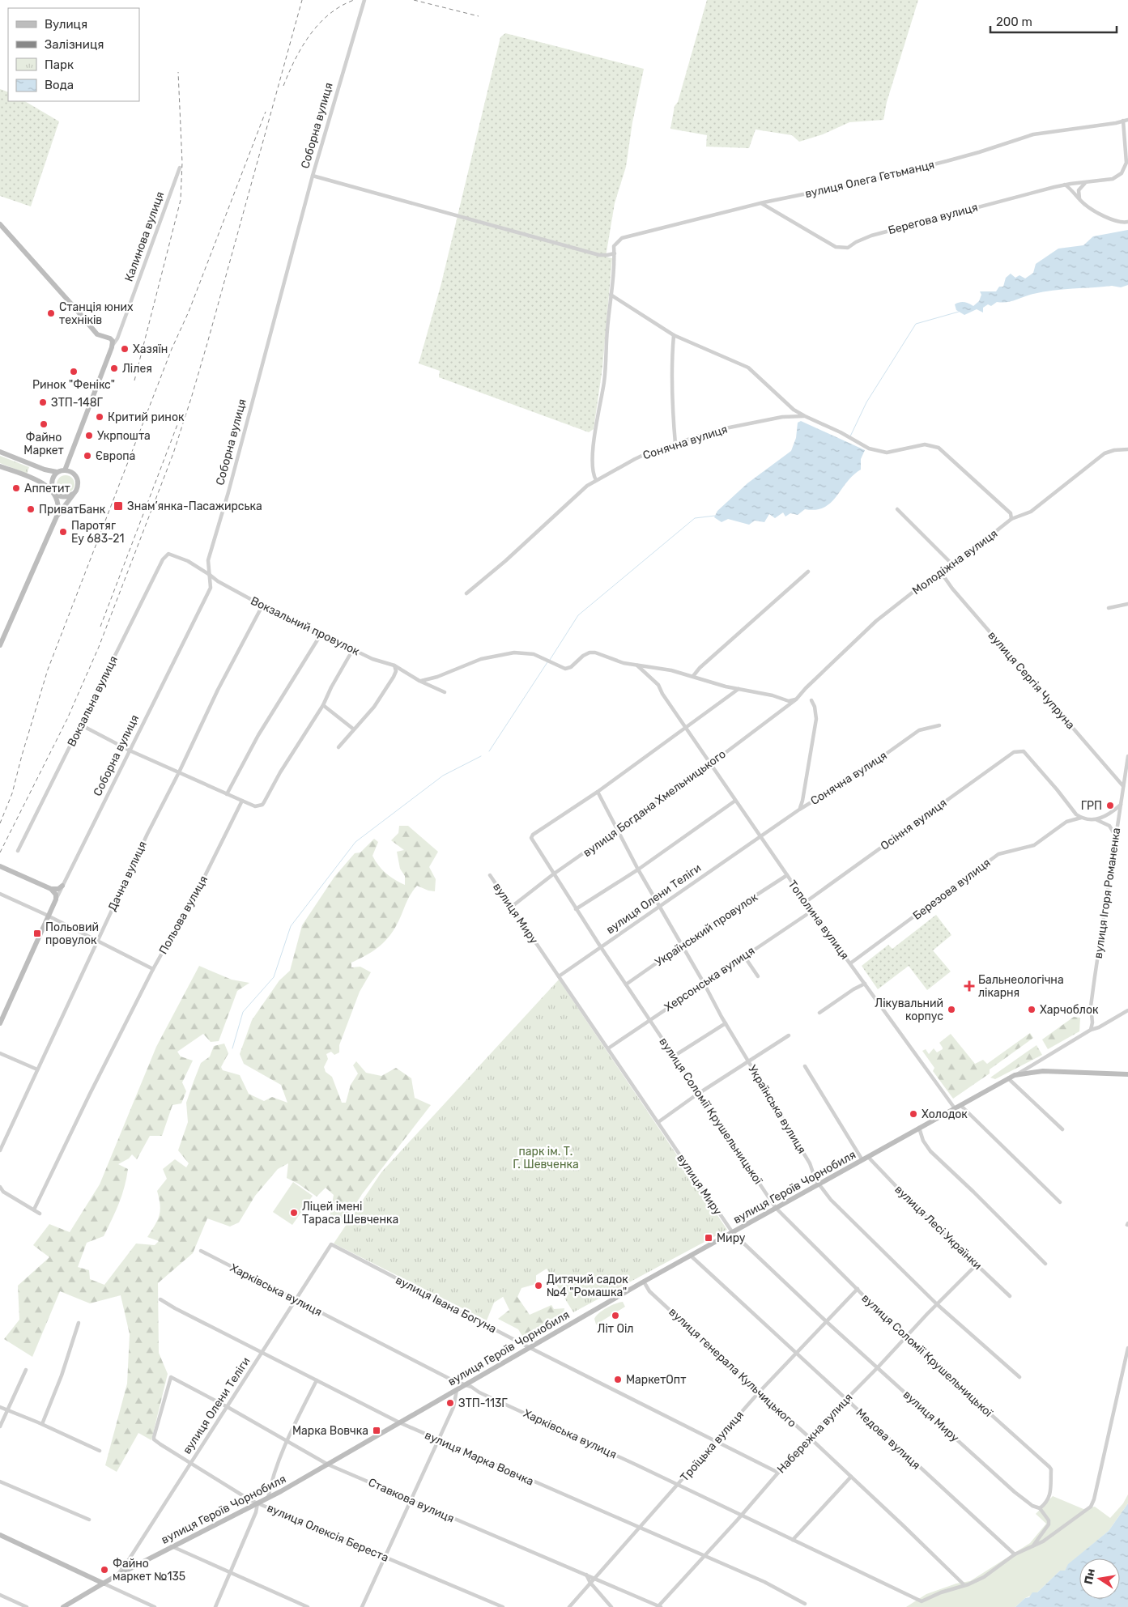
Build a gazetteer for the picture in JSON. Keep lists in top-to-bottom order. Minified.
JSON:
{"streets":{"street":["Соборна вулиця","вулиця Олега Гетьманця","Берегова вулиця","Калинова вулиця","Сонячна вулиця","Молодіжна вулиця","Вокзальний провулок","вулиця Сергія Чупруна","Вокзальна вулиця","вулиця Богдана Хмельницького","Осіння вулиця","Дачна вулиця","Березова вулиця","вулиця Ігоря Романенка","вулиця Олени Теліги","вулиця Миру","Польова вулиця","Тополина вулиця","Український провулок","Херсонська вулиця","Українська вулиця","вулиця Соломії Крушельницької","вулиця Героїв Чорнобиля","вулиця Лесі Українки","Харківська вулиця","вулиця Івана Богуна","вулиця генерала Кульчицького","Набережна вулиця","Медова вулиця","Троїцька вулиця","вулиця Марка Вовчка","Ставкова вулиця","вулиця Олексія Береста"]},"crossings":[["Соборна вулиця","Вокзальний провулок"],["вулиця Олега Гетьманця","Берегова вулиця"],["Сонячна вулиця","вулиця Олени Теліги"],["Сонячна вулиця","Тополина вулиця"],["Молодіжна вулиця","вулиця Сергія Чупруна"],["Молодіжна вулиця","вулиця Богдана Хмельницького"],["Вокзальний провулок","Вокзальна вулиця"],["Вокзальний провулок","Дачна вулиця"],["вулиця Сергія Чупруна","вулиця Ігоря Романенка"],["вулиця Богдана Хмельницького","вулиця Миру"],["вулиця Богдана Хмельницького","Тополина вулиця"],["вулиця Богдана Хмельницького","Українська вулиця"],["вулиця Богдана Хмельницького","вулиця Соломії Крушельницької"],["Осіння вулиця","Березова вулиця"],["Осіння вулиця","Тополина вулиця"],["Березова вулиця","Тополина вулиця"],["вулиця Ігоря Романенка","вулиця Героїв Чорнобиля"],["вулиця Олени Теліги","вулиця Миру"],["вулиця Олени Теліги","Тополина вулиця"],["вулиця Олени Теліги","Українська вулиця"],["вулиця Олени Теліги","вулиця Соломії Крушельницької"],["вулиця Олени Теліги","вулиця Героїв Чорнобиля"],["вулиця Олени Теліги","Харківська вулиця"],["вулиця Олени Теліги","вулиця Івана Богуна"],["вулиця Олени Теліги","вулиця Марка Вовчка"],["вулиця Олени Теліги","Ставкова вулиця"],["вулиця Олени Теліги","вулиця Олексія Береста"],["вулиця Миру","Херсонська вулиця"],["вулиця Миру","вулиця Соломії Крушельницької"],["вулиця Миру","вулиця Героїв Чорнобиля"],["вулиця Миру","Набережна вулиця"],["вулиця Миру","Троїцька вулиця"],["Тополина вулиця","Український провулок"],["Тополина вулиця","Херсонська вулиця"],["Тополина вулиця","вулиця Героїв Чорнобиля"],["Український провулок","Українська вулиця"],["Український провулок","вулиця Соломії Крушельницької"],["Херсонська вулиця","Українська вулиця"],["Херсонська вулиця","вулиця Соломії Крушельницької"],["Українська вулиця","вулиця Соломії Крушельницької"],["Українська вулиця","вулиця Героїв Чорнобиля"],["Українська вулиця","Набережна вулиця"],["вулиця Соломії Крушельницької","вулиця Героїв Чорнобиля"],["вулиця Соломії Крушельницької","Набережна вулиця"],["вулиця Соломії Крушельницької","Троїцька вулиця"],["вулиця Героїв Чорнобиля","вулиця Лесі Українки"],["вулиця Героїв Чорнобиля","Харківська вулиця"],["вулиця Героїв Чорнобиля","вулиця Івана Богуна"],["вулиця Героїв Чорнобиля","вулиця генерала Кульчицького"],["вулиця Героїв Чорнобиля","Медова вулиця"],["вулиця Героїв Чорнобиля","вулиця Марка Вовчка"],["вулиця Героїв Чорнобиля","Ставкова вулиця"],["вулиця Героїв Чорнобиля","вулиця Олексія Береста"],["вулиця Лесі Українки","Набережна вулиця"],["Харківська вулиця","вулиця генерала Кульчицького"],["Харківська вулиця","Набережна вулиця"],["Харківська вулиця","Троїцька вулиця"],["вулиця Івана Богуна","Набережна вулиця"],["вулиця Івана Богуна","Троїцька вулиця"],["вулиця генерала Кульчицького","Набережна вулиця"],["вулиця генерала Кульчицького","Троїцька вулиця"],["Набережна вулиця","Медова вулиця"],["Набережна вулиця","вулиця Марка Вовчка"],["Набережна вулиця","Ставкова вулиця"],["Медова вулиця","Троїцька вулиця"],["Троїцька вулиця","вулиця Марка Вовчка"],["Троїцька вулиця","Ставкова вулиця"],["Ставкова вулиця","вулиця Олексія Береста"]],"parks":["парк ім. Т. Г. Шевченка"],"places":{"other":["Станція юних техніків","Хазяїн","Лілея","Ринок \"Фенікс\"","ЗТП-148Г","Критий ринок","Файно Маркет","Укрпошта","Європа","Аппетит","ПриватБанк","Паротяг Еу 683-21","ГРП","Лікувальний корпус","Харчоблок","Холодок","Ліцей імені Тараса Шевченка","Дитячий садок №4 \"Ромашка\"","Літ Оіл","МаркетОпт","ЗТП-113Г","Файно маркет №135"],"transit":["Знам’янка-Пасажирська","Польовий провулок","Миру","Марка Вовчка"],"health":["Бальнеологічна лікарня"]},"legend":["Вулиця","Залізниця","Парк","Вода"],"scale_bar":"200 m","north":"left"}
